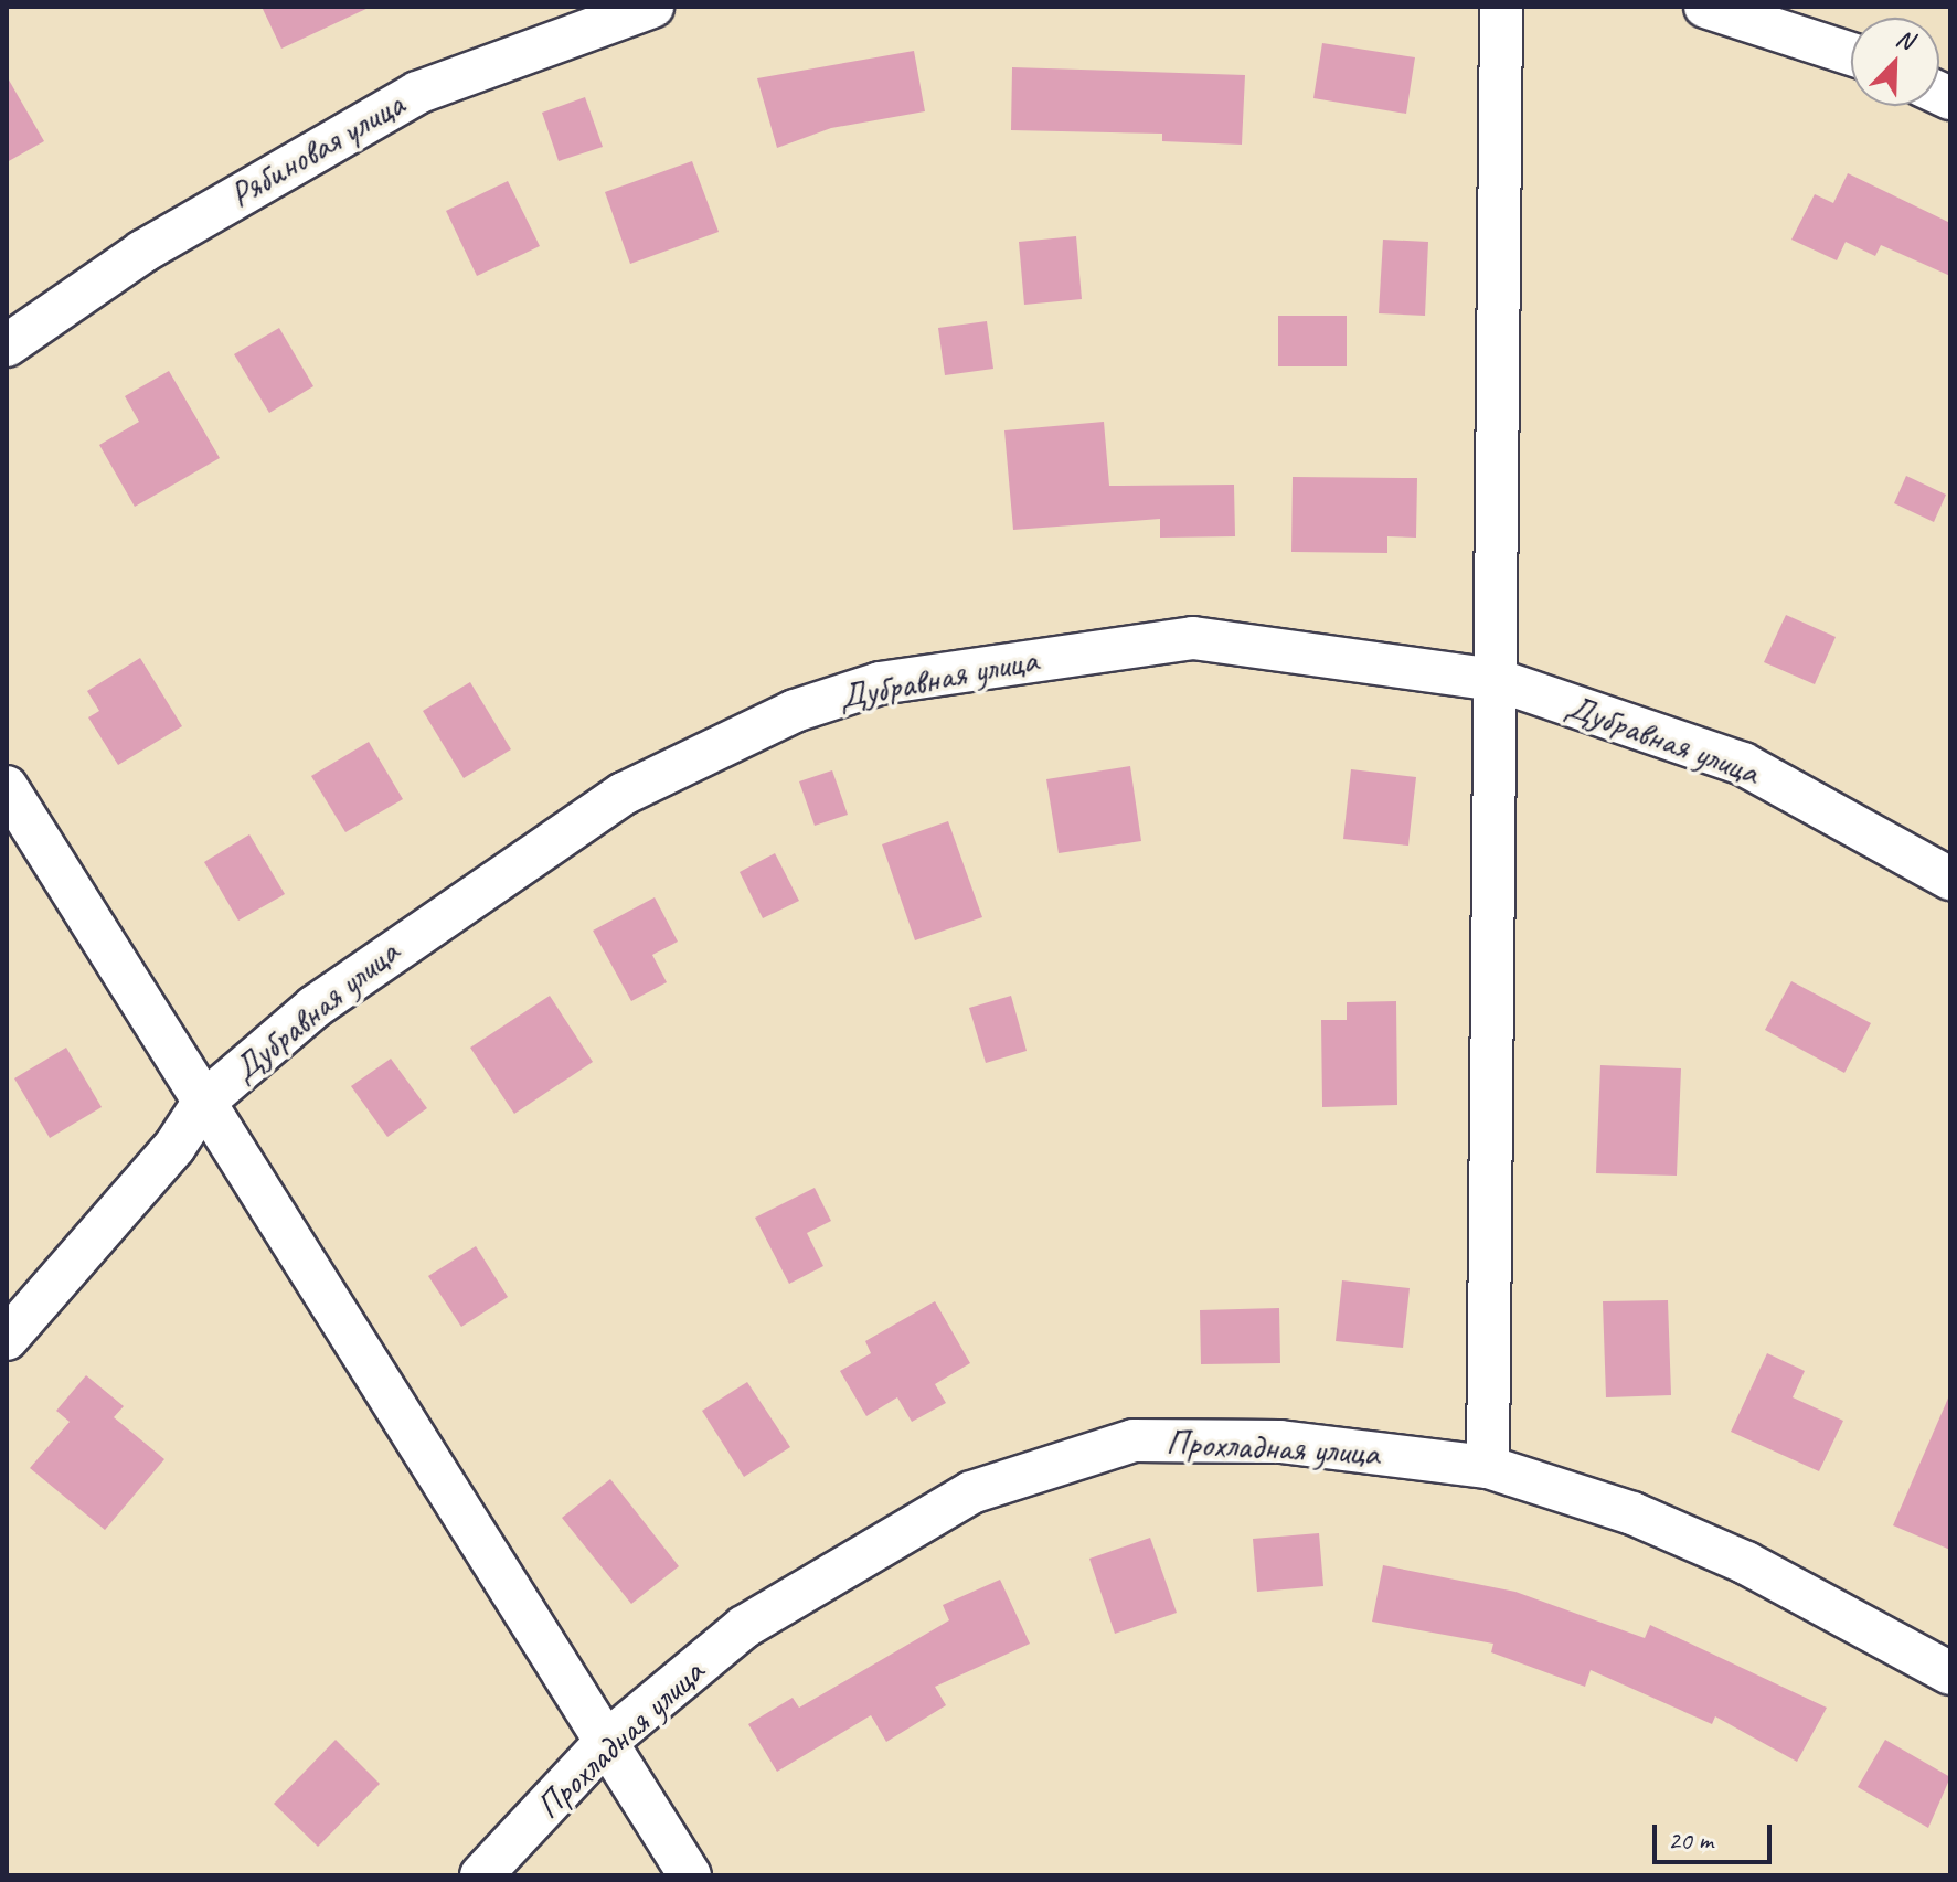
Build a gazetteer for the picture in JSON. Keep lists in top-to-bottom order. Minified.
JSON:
{"streets":{"street":["Рябиновая улица","Дубравная улица","Прохладная улица"]},"scale_bar":"20 m","north":"top right"}
